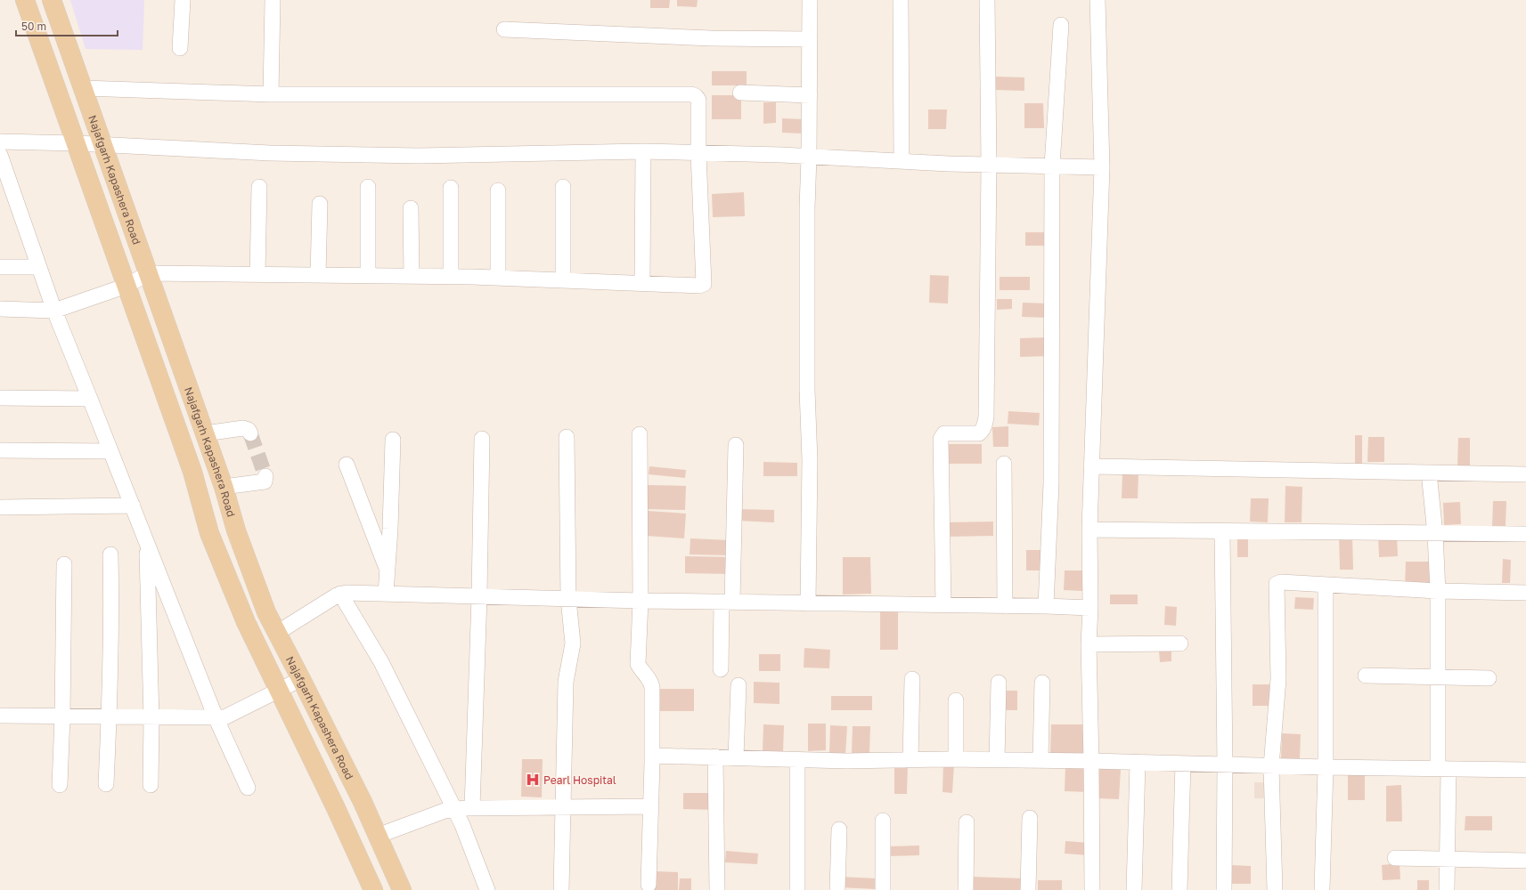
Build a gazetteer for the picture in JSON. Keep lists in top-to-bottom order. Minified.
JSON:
{"streets":{"main road":["Najafgarh Kapashera Road"]},"places":{"hospital":["Pearl Hospital"]},"scale_bar":"50 m"}
